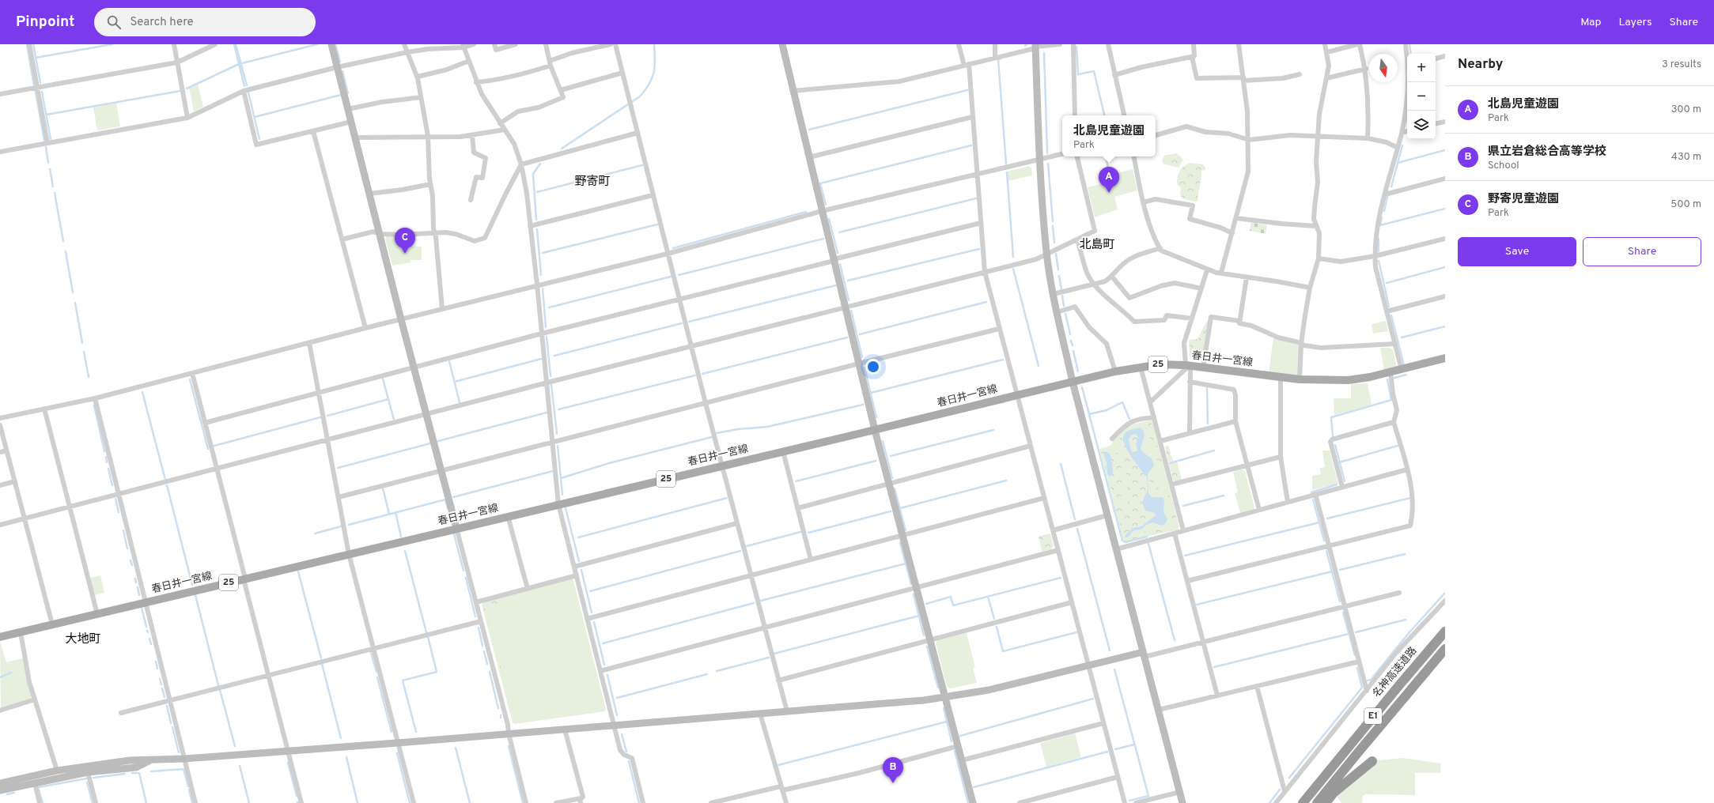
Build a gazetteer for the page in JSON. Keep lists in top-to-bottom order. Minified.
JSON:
{"streets":{"highway":["名神高速道路","E1"],"main road":["春日井一宮線","25"]},"districts":["野寄町","北島町","大地町"],"north":"bottom","page":{"header":"Pinpoint","search":"Search here","nav":["Map","Layers","Share"],"heading":["Nearby","3 results"],"map_buttons":["+","−"],"list":[{"mark":"A","name":"北島児童遊園","note":"Park","value":"300 m"},{"mark":"B","name":"県立岩倉総合高等学校","note":"School","value":"430 m"},{"mark":"C","name":"野寄児童遊園","note":"Park","value":"500 m"}],"popup":["北島児童遊園","Park"],"pins":["A","C","B"],"buttons":["Save","Share"]}}
